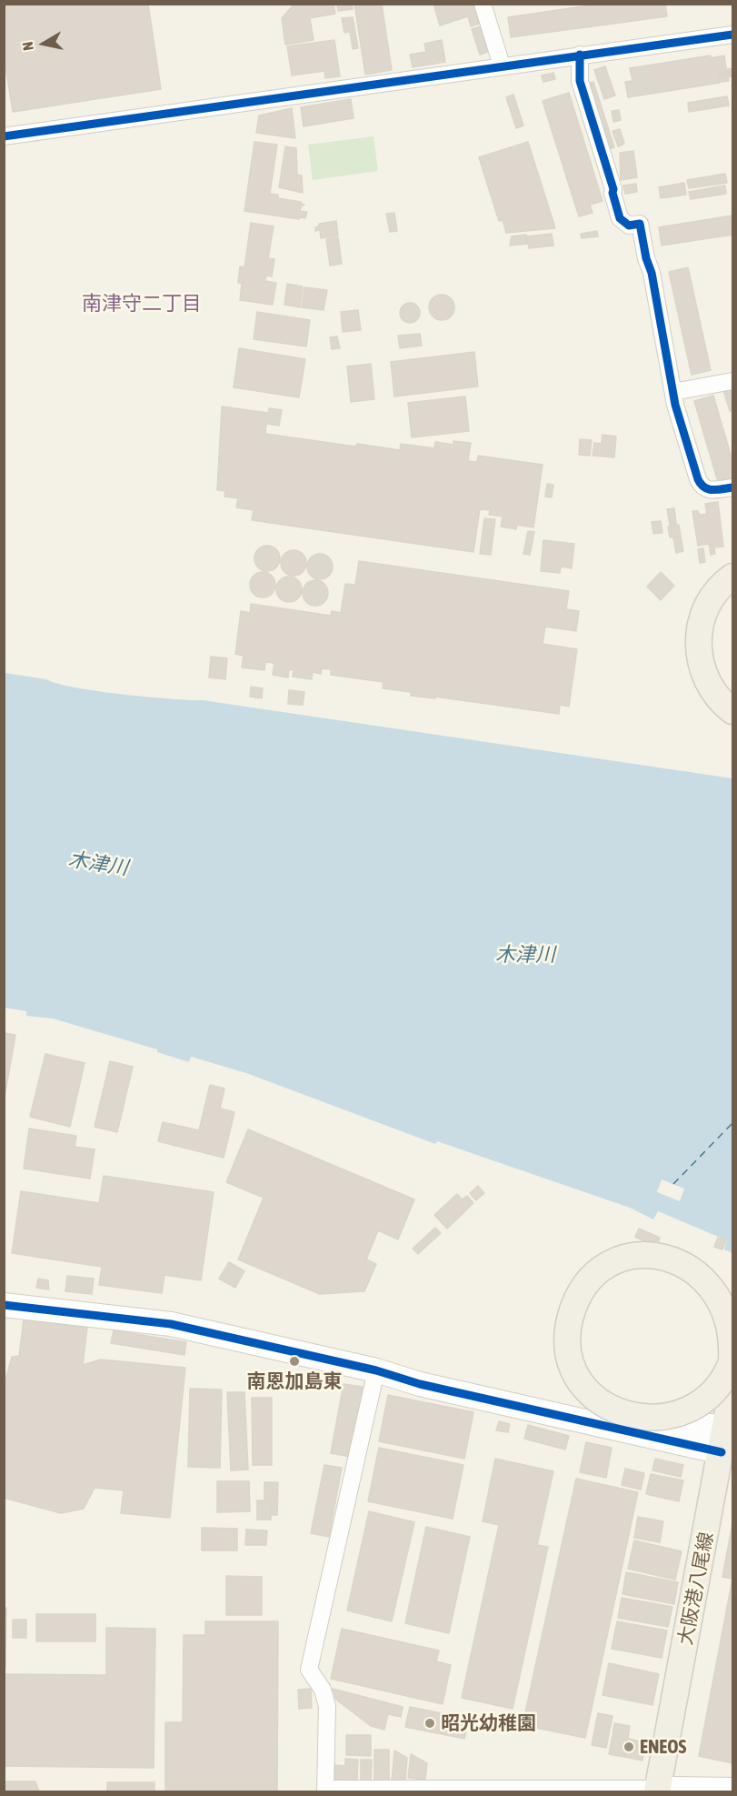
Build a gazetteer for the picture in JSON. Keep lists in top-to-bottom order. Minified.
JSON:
{"streets":{"main road":["大阪港八尾線"]},"districts":["南津守二丁目"],"water":["木津川"],"places":["南恩加島東","昭光幼稚園","ENEOS"],"north":"left"}
